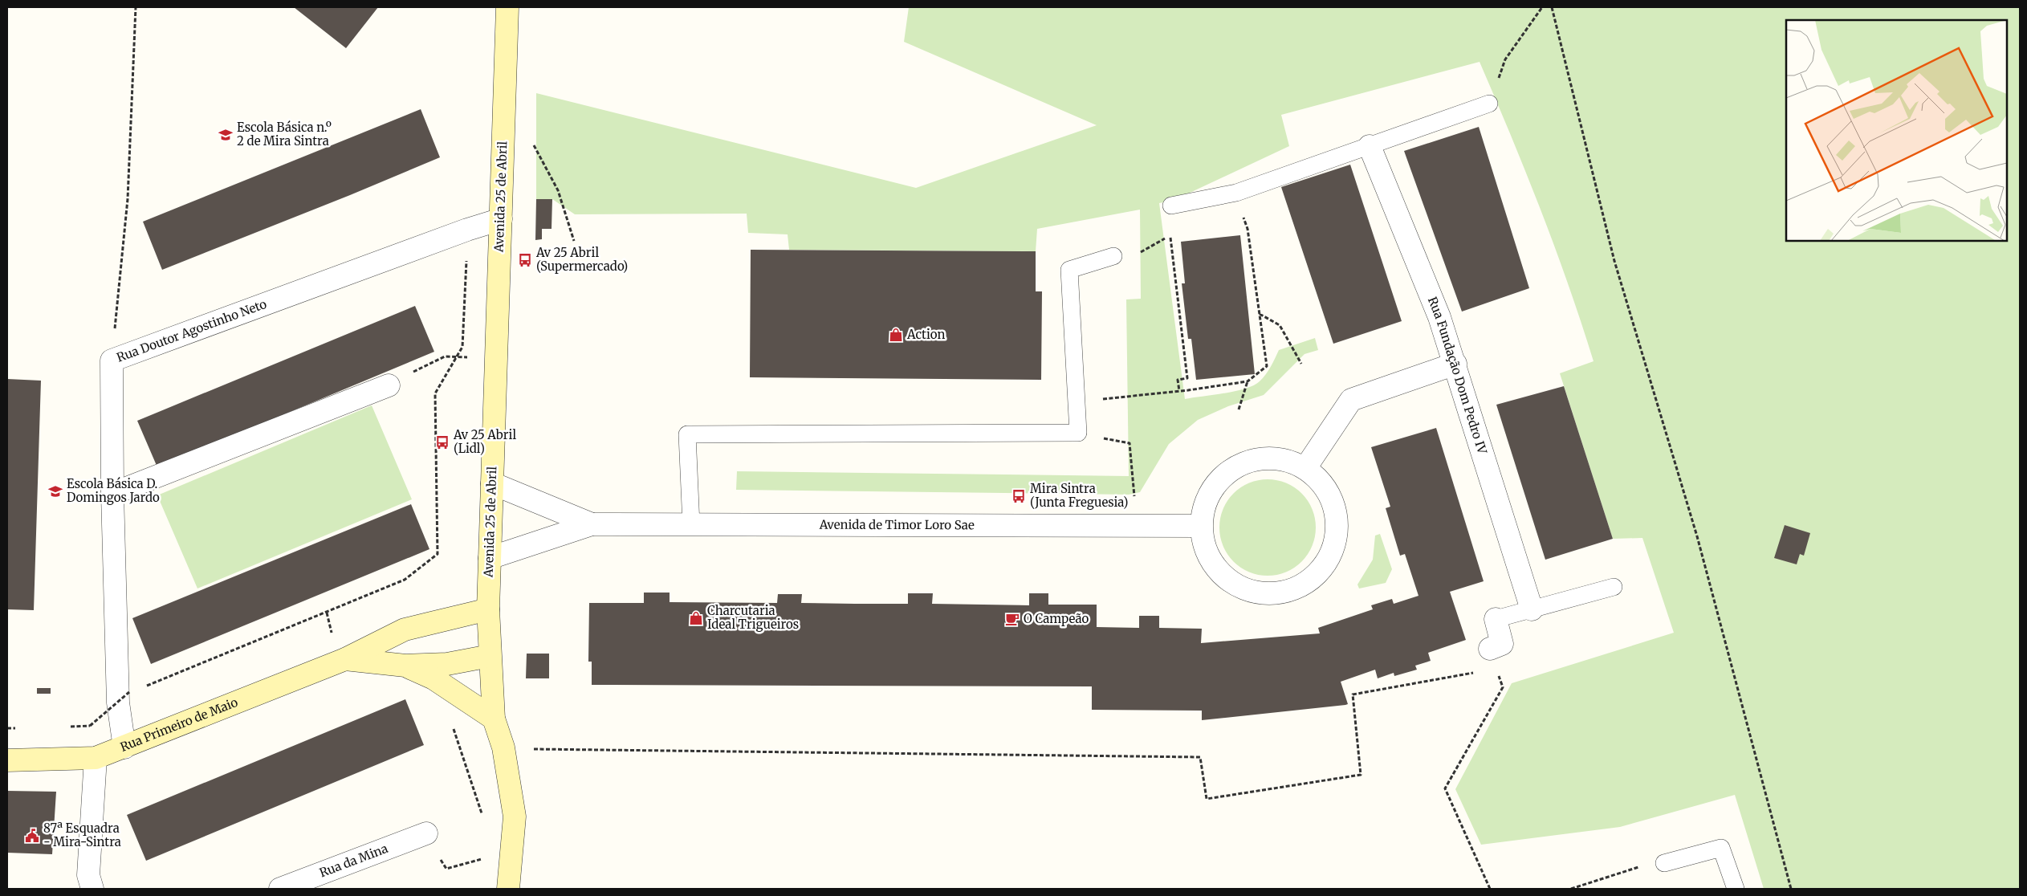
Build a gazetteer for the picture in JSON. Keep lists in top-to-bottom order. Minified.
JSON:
{"streets":{"street":["Avenida 25 de Abril","Rua Doutor Agostinho Neto","Rua Fundação Dom Pedro IV","Avenida de Timor Loro Sae","Rua Primeiro de Maio","Rua da Mina"]},"crossings":[["Avenida 25 de Abril","Rua Doutor Agostinho Neto"],["Avenida 25 de Abril","Avenida de Timor Loro Sae"],["Avenida 25 de Abril","Rua Primeiro de Maio"],["Rua Doutor Agostinho Neto","Rua Primeiro de Maio"]],"places":{"school or university":["Escola Básica n.º 2 de Mira Sintra","Escola Básica D. Domingos Jardo"],"bus stop":["Av 25 Abril (Supermercado)","Av 25 Abril (Lidl)","Mira Sintra (Junta Freguesia)"],"shop":["Action","Charcutaria Ideal Trigueiros"],"cafe":["O Campeão"],"public building":["87ª Esquadra - Mira-Sintra"]}}
